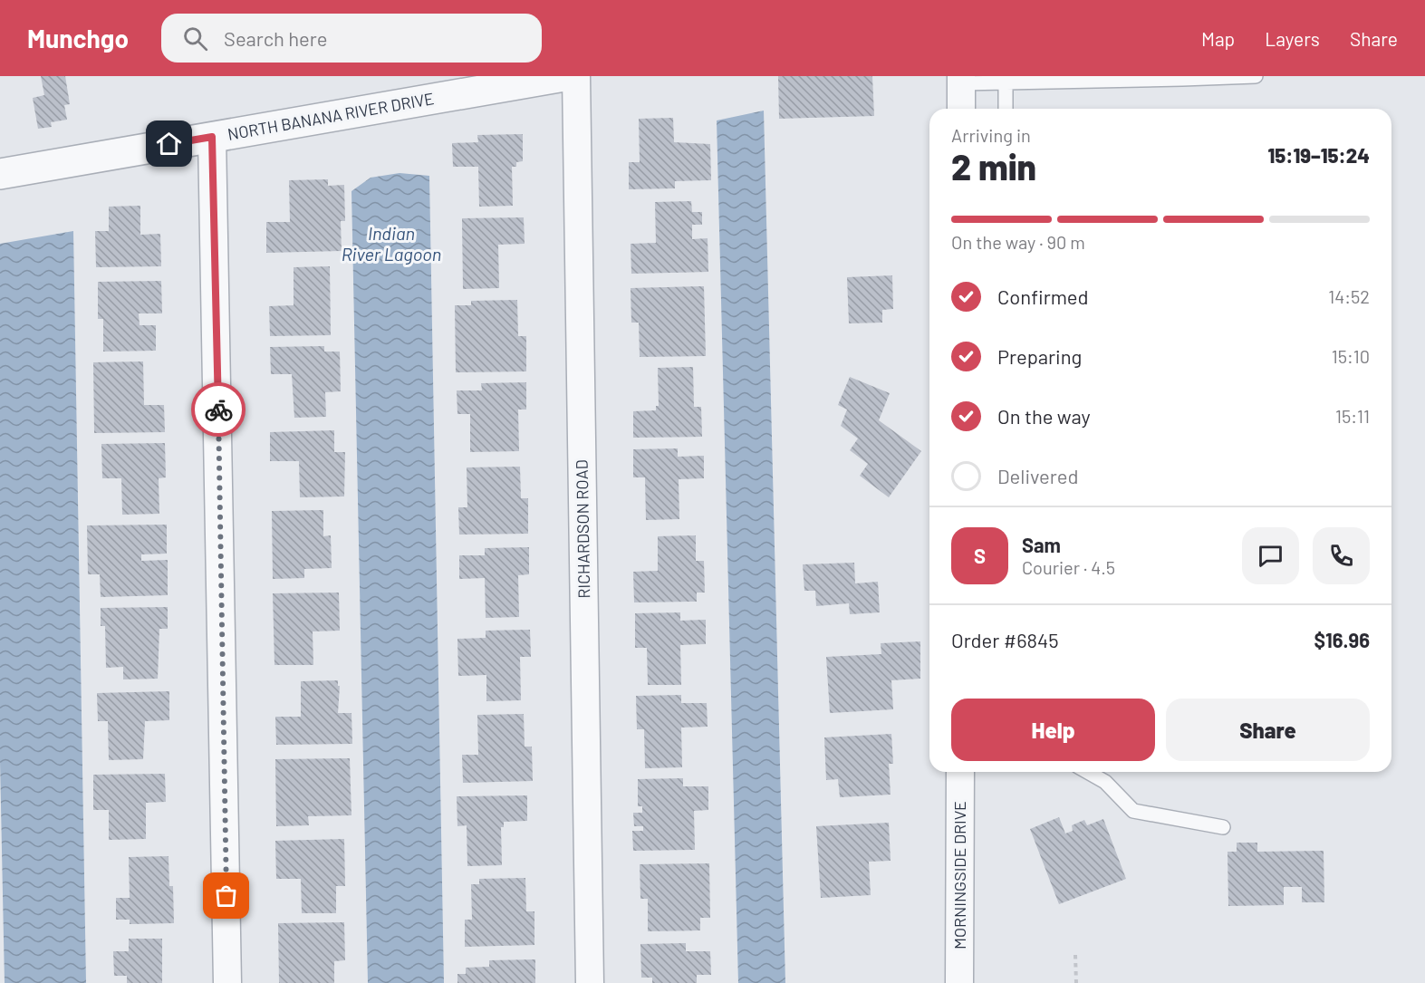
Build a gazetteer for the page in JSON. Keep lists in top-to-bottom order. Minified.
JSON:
{"streets":{"street":["NORTH BANANA RIVER DRIVE","RICHARDSON ROAD","MORNINGSIDE DRIVE"]},"water":["Indian River Lagoon"],"page":{"header":"Munchgo","search":"Search here","nav":["Map","Layers","Share"],"heading":["2 min","Arriving in","15:19–15:24"],"panel":["Sam","Courier · 4.5","Order #6845","$16.96"],"bar":"On the way · 90 m","list":[["Confirmed","14:52"],["Preparing","15:10"],["On the way","15:11"],"Delivered"],"round":"S","buttons":["Help","Share"]}}
